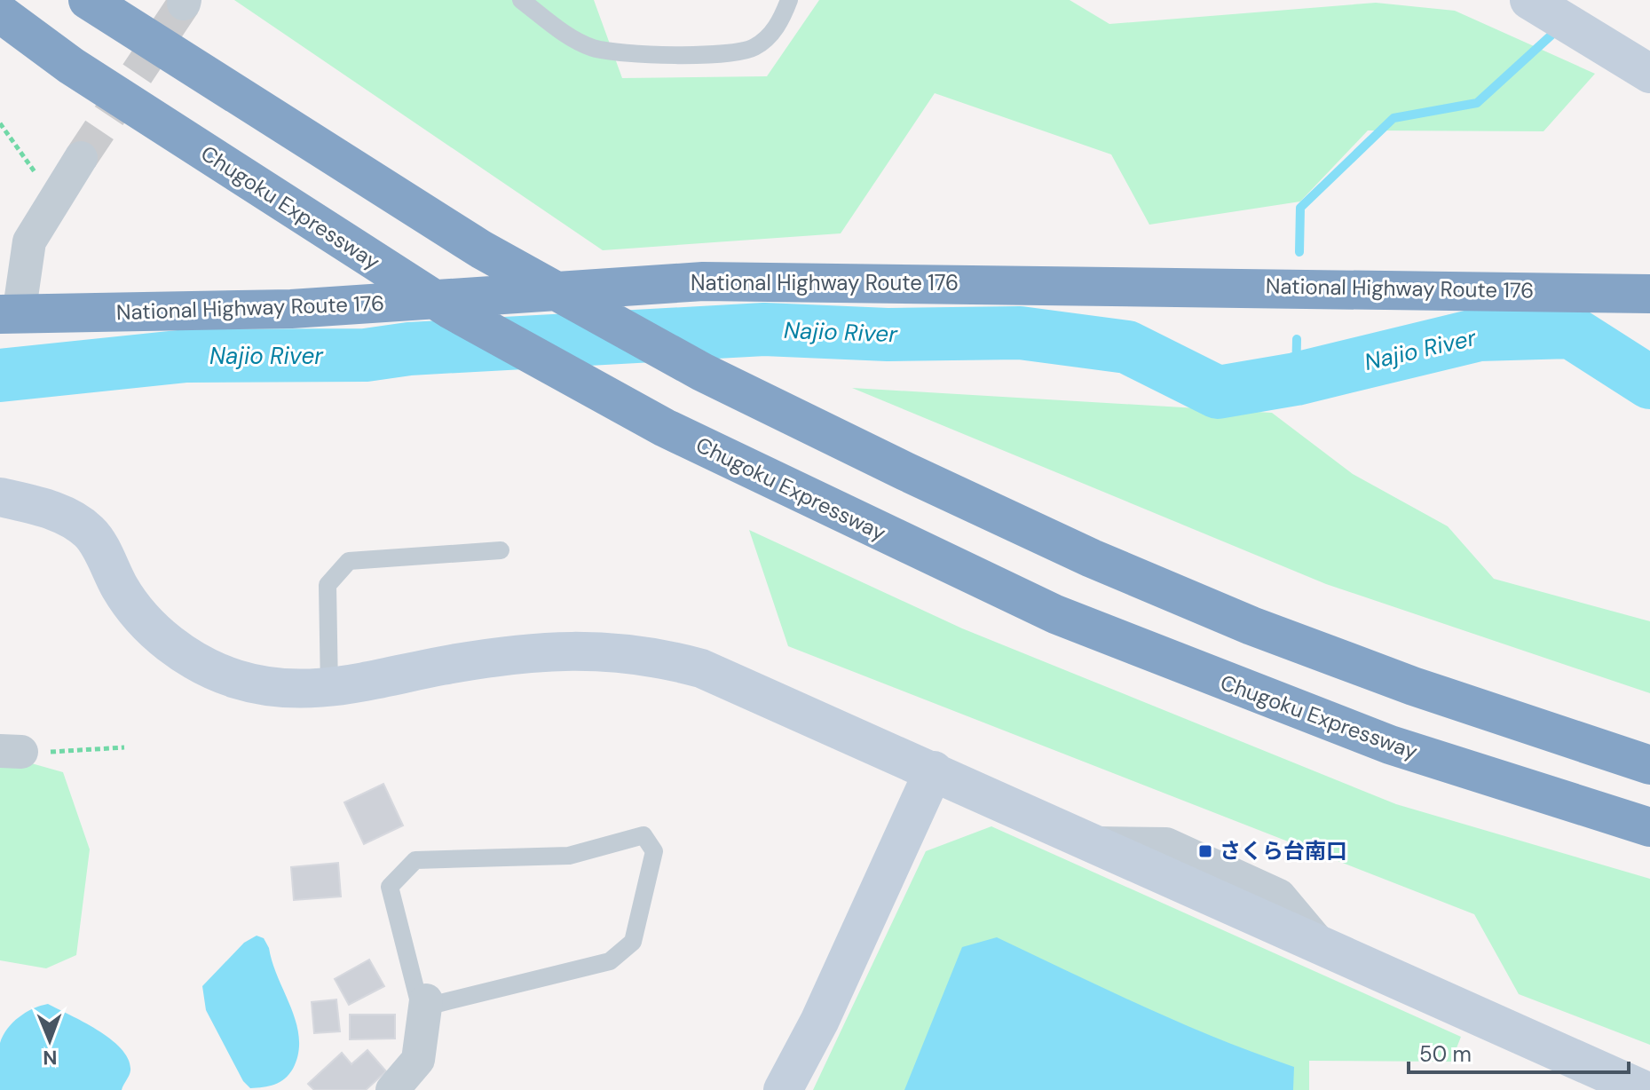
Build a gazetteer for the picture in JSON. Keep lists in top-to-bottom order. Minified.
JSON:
{"streets":{"highway":["Chugoku Expressway","National Highway Route 176"]},"water":["Najio River"],"places":{"transit":["さくら台南口"]},"scale_bar":"50 m","north":"bottom"}
